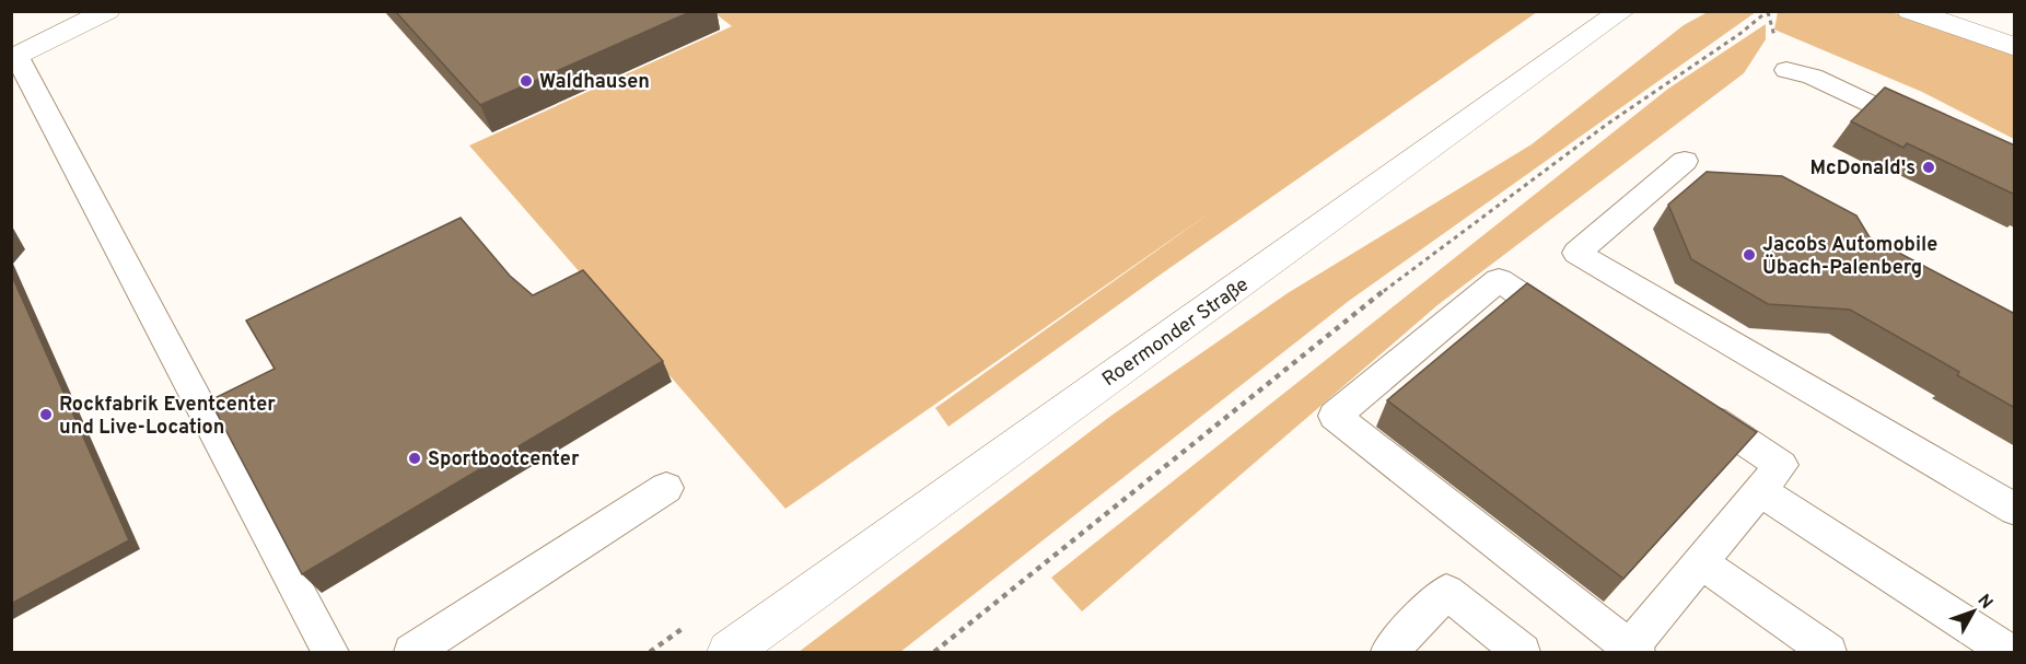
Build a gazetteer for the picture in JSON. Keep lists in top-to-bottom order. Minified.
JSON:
{"streets":{"main road":["Roermonder Straße"]},"places":["Waldhausen","McDonald's","Jacobs Automobile Übach-Palenberg","Rockfabrik Eventcenter und Live-Location","Sportbootcenter"],"north":"top right"}
